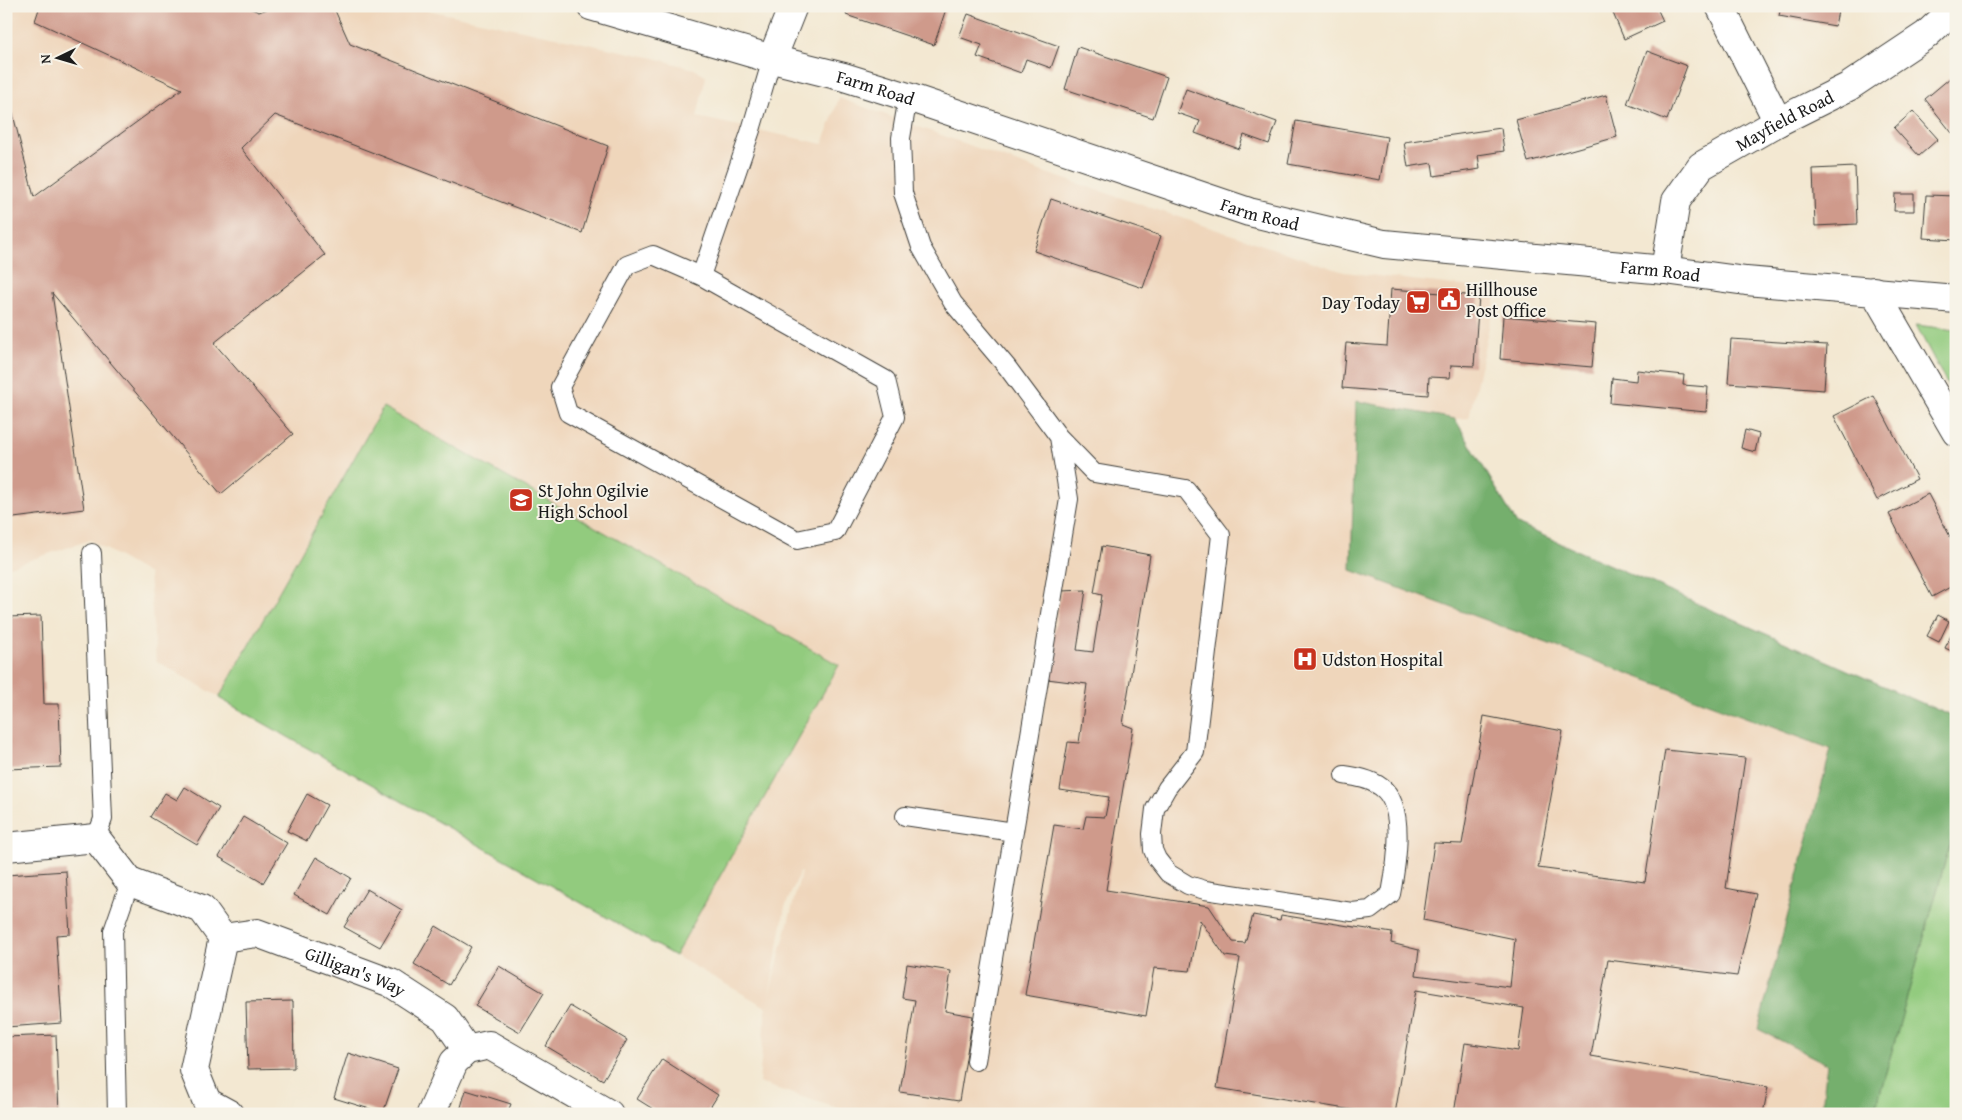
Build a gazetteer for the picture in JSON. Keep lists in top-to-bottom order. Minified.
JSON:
{"streets":{"street":["Farm Road","Mayfield Road","Gilligan's Way"]},"crossings":[["Farm Road","Mayfield Road"]],"places":{"public building":["Hillhouse Post Office"],"supermarket":["Day Today"],"school or university":["St John Ogilvie High School"],"hospital":["Udston Hospital"]},"north":"left"}
